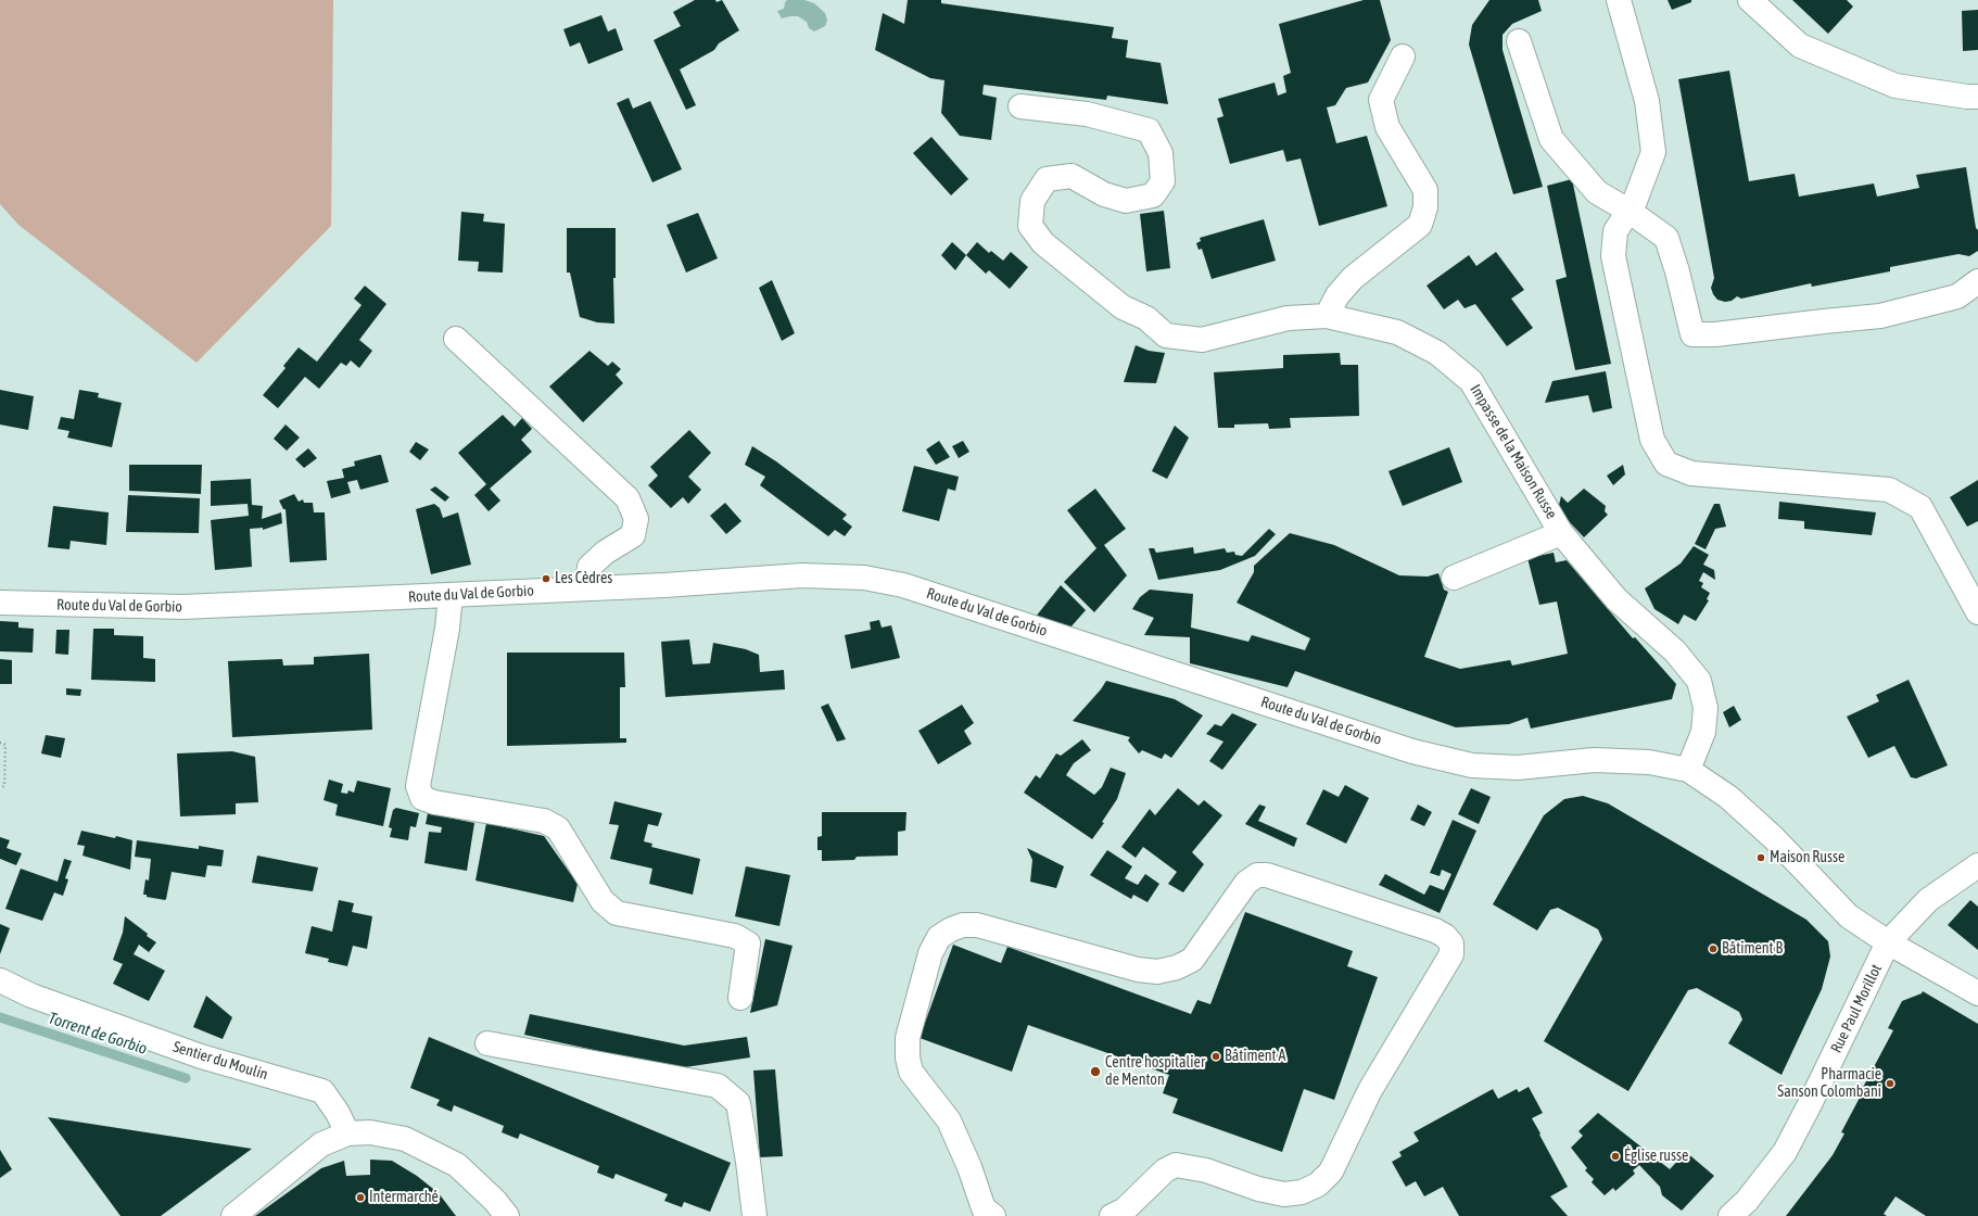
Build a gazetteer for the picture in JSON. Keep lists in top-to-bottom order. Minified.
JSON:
{"streets":{"street":["Impasse de la Maison Russe","Route du Val de Gorbio","Rue Paul Morillot","Sentier du Moulin"]},"crossings":[["Impasse de la Maison Russe","Route du Val de Gorbio"],["Route du Val de Gorbio","Rue Paul Morillot"]],"water":["Torrent de Gorbio"],"places":["Les Cèdres","Maison Russe","Bâtiment B","Bâtiment A","Centre hospitalier de Menton","Pharmacie Sanson Colombani","Église russe","Intermarché"]}
